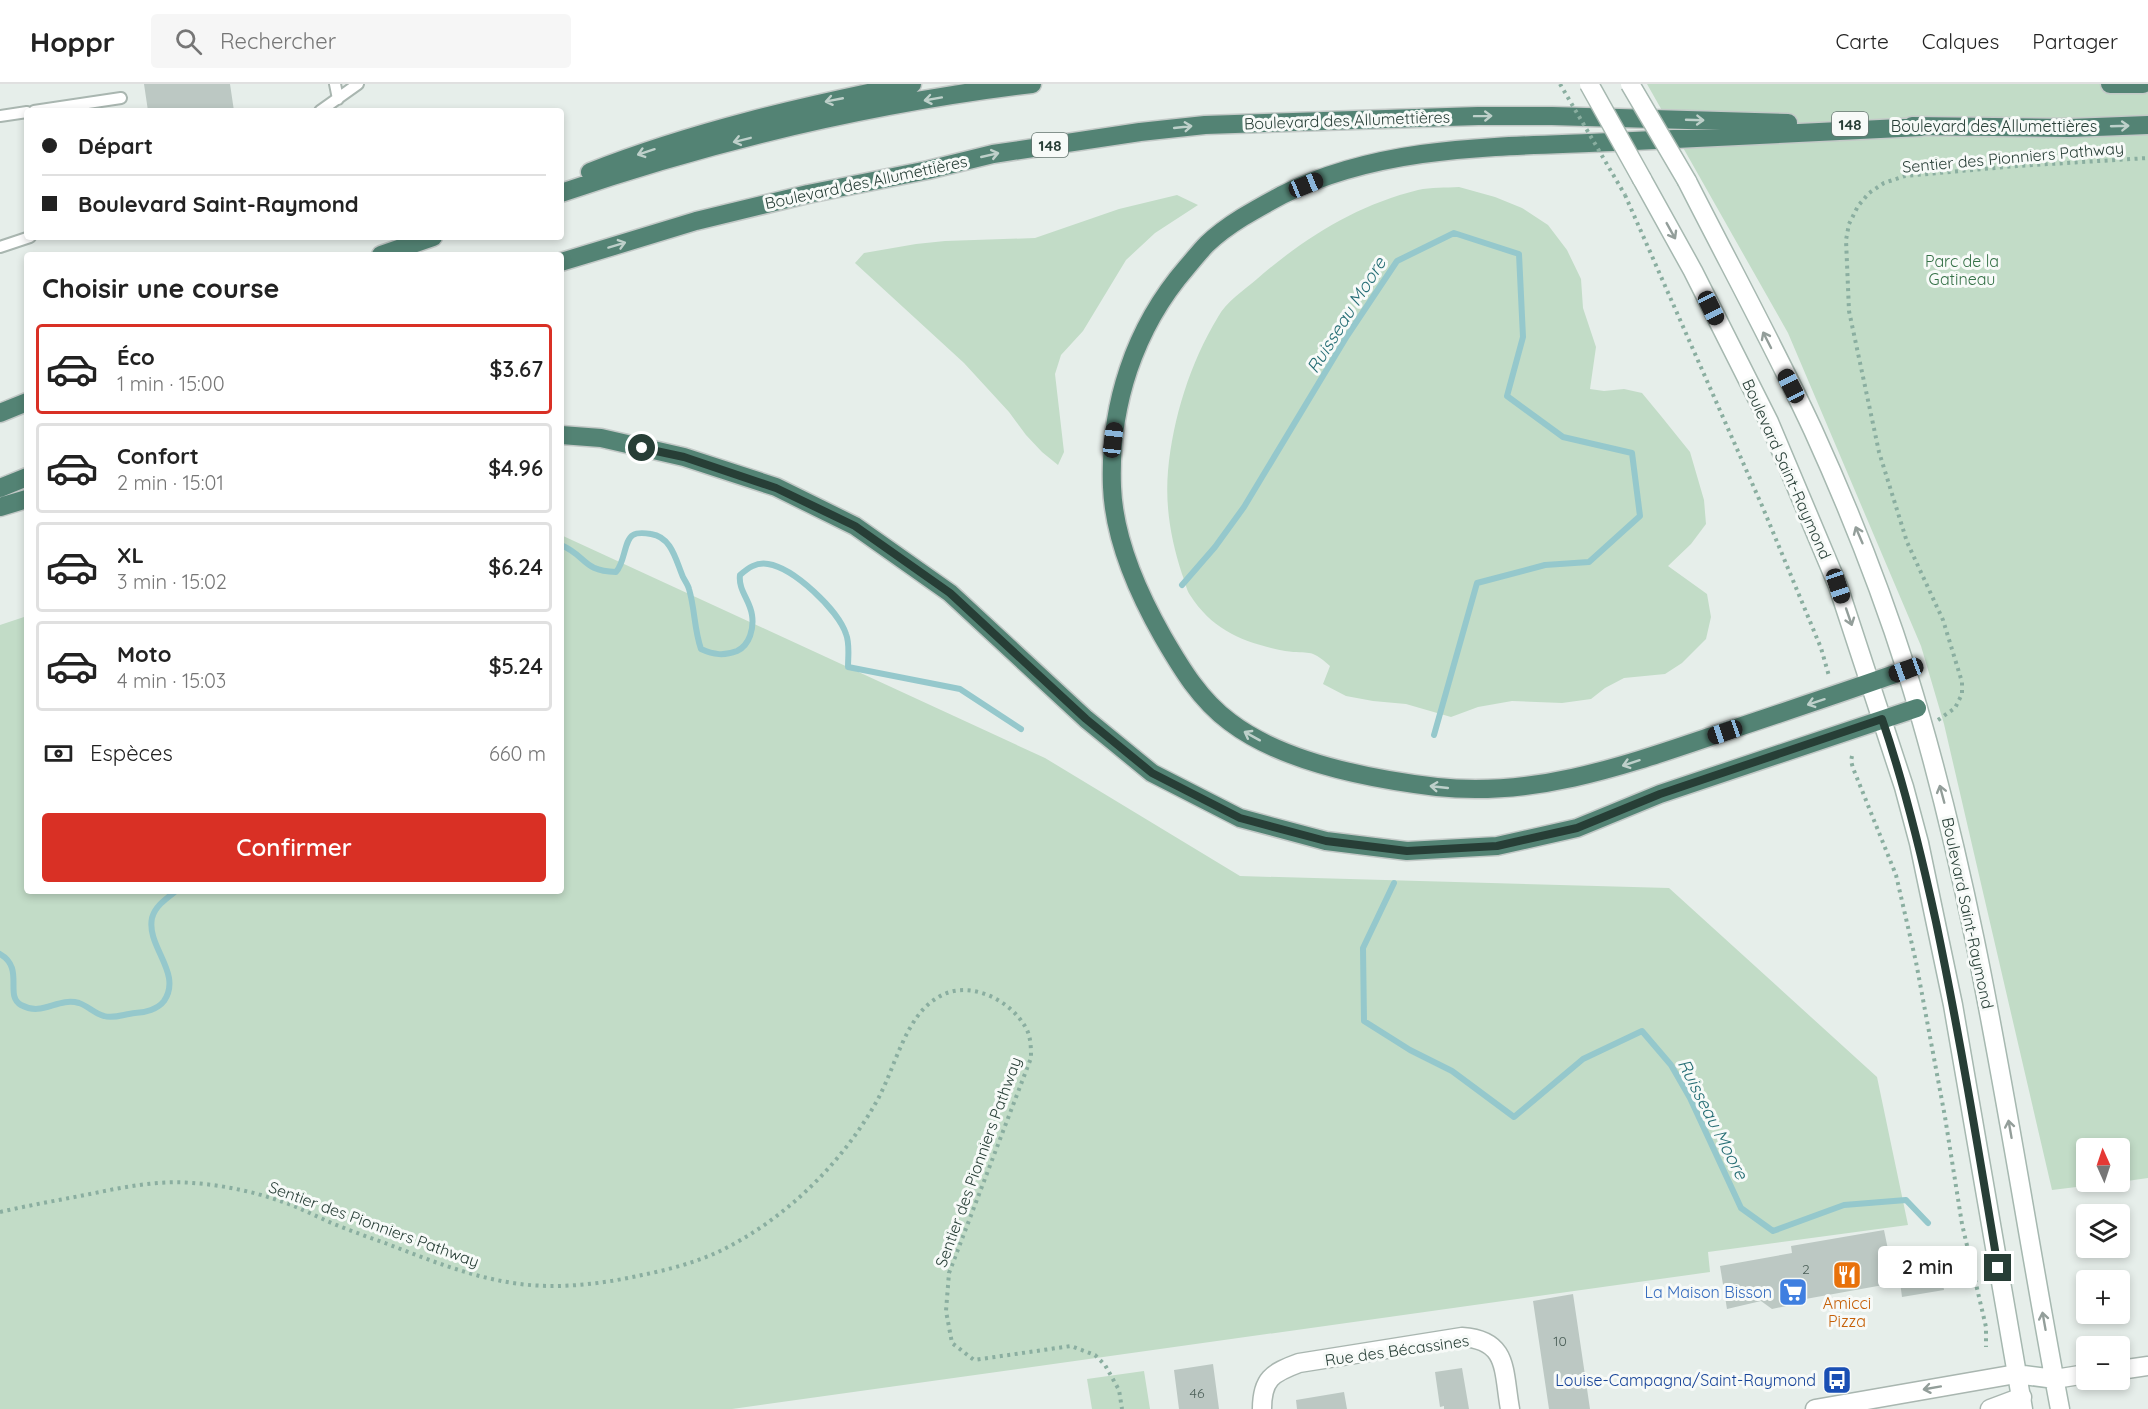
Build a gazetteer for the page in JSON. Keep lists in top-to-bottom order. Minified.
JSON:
{"streets":{"highway":["Boulevard des Allumettières","148"],"main road":["Boulevard Saint-Raymond","Rue des Bécassines"],"path":["Sentier des Pionniers Pathway"]},"water":["Ruisseau Moore"],"parks":["Parc de la Gatineau"],"places":{"restaurant":["Amicci Pizza"],"supermarket":["La Maison Bisson"],"bus stop":["Louise-Campagna/Saint-Raymond"]},"house_numbers":["2","10","46"],"north":"top","page":{"header":"Hoppr","search":"Rechercher","nav":["Carte","Calques","Partager"],"banner":["Départ","Boulevard Saint-Raymond"],"heading":"Choisir une course","list":[{"name":"Éco","note":"1 min · 15:00","value":"$3.67"},{"name":"Confort","note":"2 min · 15:01","value":"$4.96"},{"name":"XL","note":"3 min · 15:02","value":"$6.24"},{"name":"Moto","note":"4 min · 15:03","value":"$5.24"}],"pay":["Espèces","660 m"],"buttons":"Confirmer","map_buttons":["+","−"],"bubble":"2 min"}}
